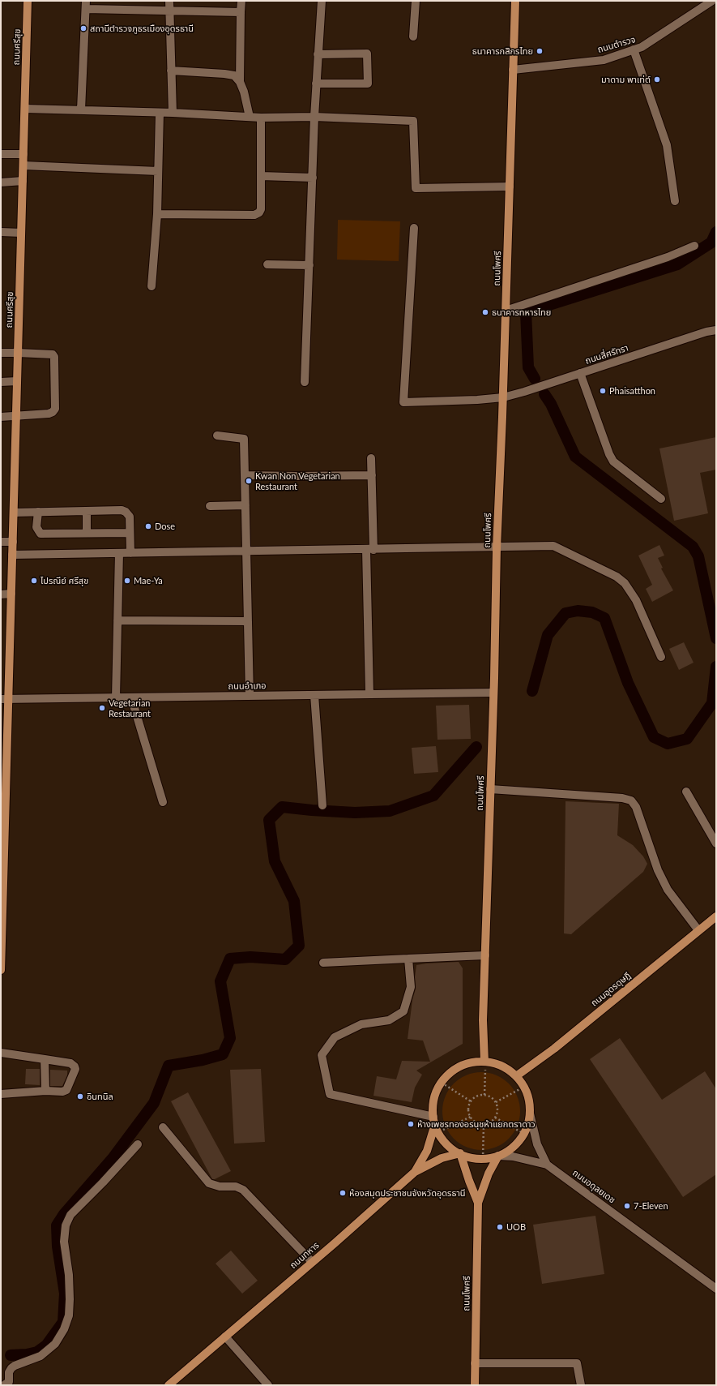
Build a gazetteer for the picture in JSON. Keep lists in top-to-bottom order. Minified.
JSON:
{"streets":{"main road":["ถนนศรีสุข","ถนนโพศรี","ถนนอุดรดุษฎี","ถนนทหาร"],"street":["ถนนตำรวจ","ถนนสี่ศรัทรา","ถนนอำเภอ","ถนนอดุลยเดช"]},"crossings":[["ถนนตำรวจ","ถนนโพศรี"],["ถนนศรีสุข","ถนนอำเภอ"],["ถนนโพศรี","ถนนสี่ศรัทรา"],["ถนนโพศรี","ถนนอำเภอ"],["ถนนโพศรี","ถนนอดุลยเดช"],["ถนนโพศรี","ถนนทหาร"]],"places":["สถานีตำรวจภูธรเมืองอุดรธานี","ธนาคารกสิกรไทย","มาดาม พาเท่ต์","ธนาคารทหารไทย","Phaisatthon","Kwan Non Vegetarian Restaurant","Dose","ไปรณีย์ ศรีสุข","Mae-Ya","Vegetarian Restaurant","อินทนิล","ห้างเพชรทองอรนุชห้าแยกตราดาว","ห้องสมุดประชาชนจังหวัดอุดรธานี","7-Eleven","UOB"]}
